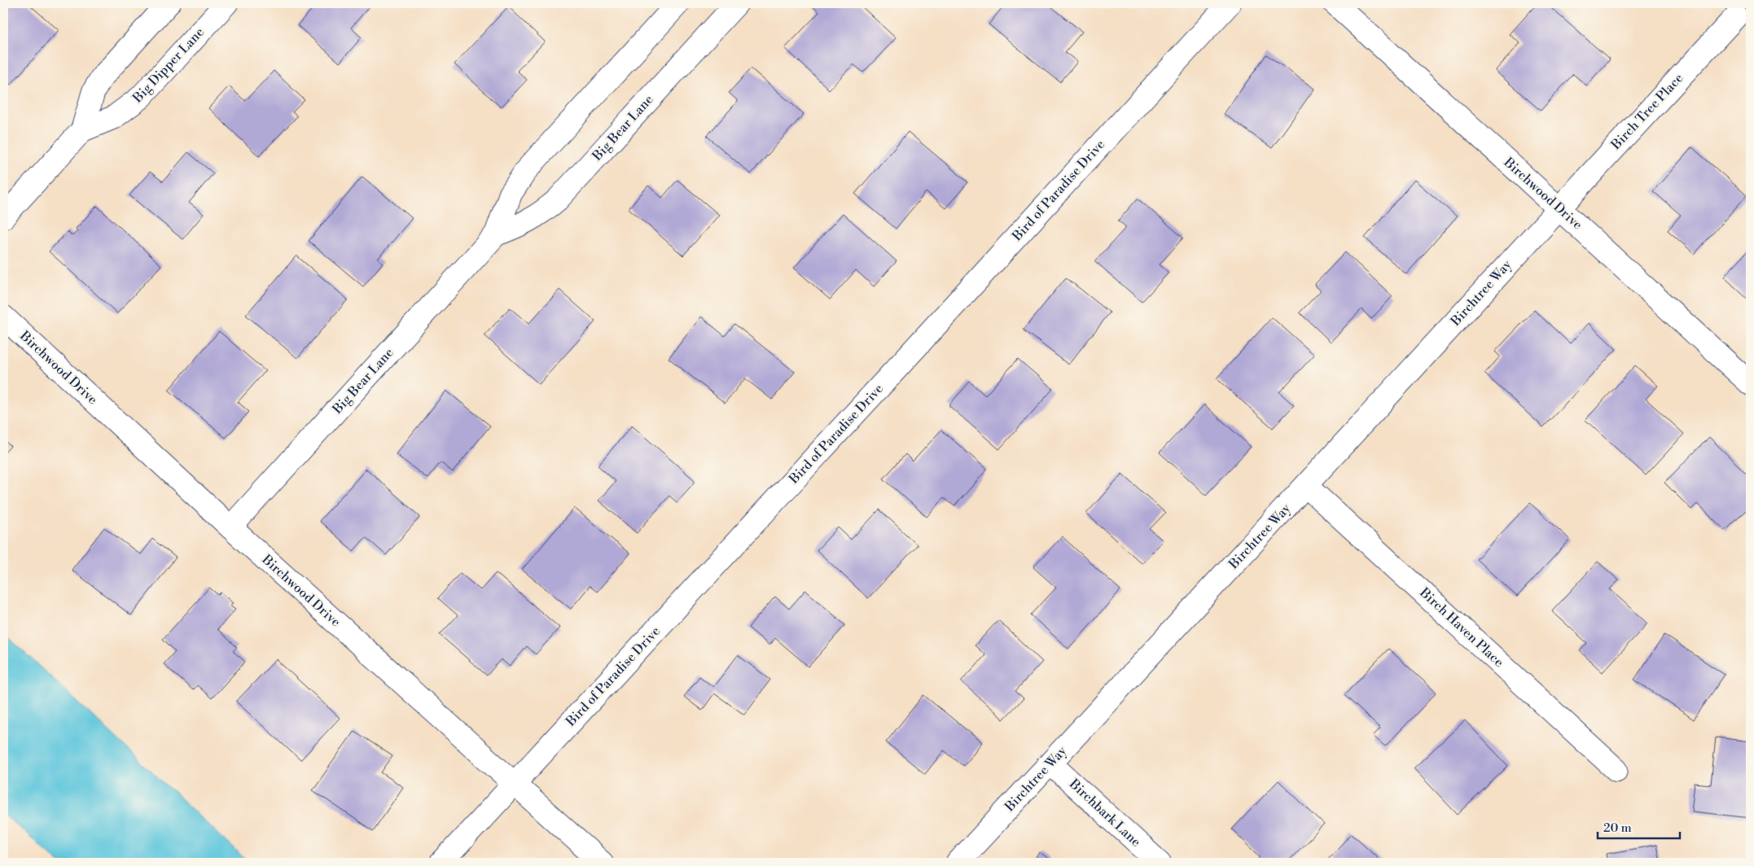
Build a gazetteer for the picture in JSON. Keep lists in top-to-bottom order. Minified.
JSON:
{"streets":{"street":["Big Dipper Lane","Birch Tree Place","Big Bear Lane","Bird of Paradise Drive","Birchwood Drive","Birchtree Way","Birch Haven Place","Birchbark Lane"]},"crossings":[["Birch Tree Place","Birchwood Drive"],["Birch Tree Place","Birchtree Way"],["Big Bear Lane","Birchwood Drive"],["Bird of Paradise Drive","Birchwood Drive"],["Birchwood Drive","Birchtree Way"],["Birchtree Way","Birch Haven Place"],["Birchtree Way","Birchbark Lane"]],"scale_bar":"20 m"}
